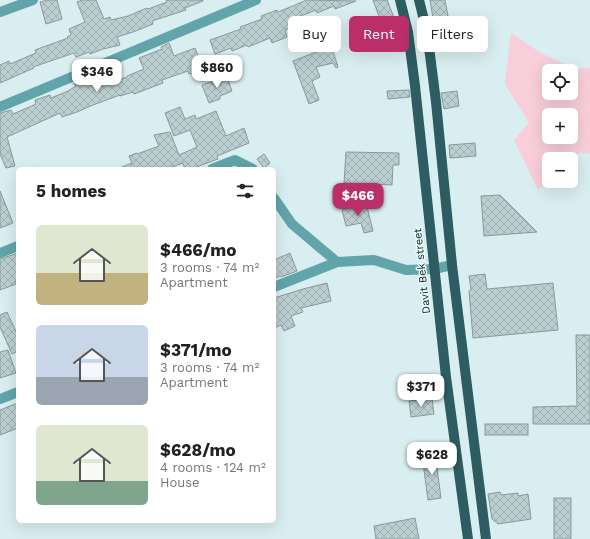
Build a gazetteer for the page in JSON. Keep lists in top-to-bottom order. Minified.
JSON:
{"streets":{"main road":["Davit Bek street"]},"page":{"chip":["Buy","Rent","Filters"],"price":["$860","$346","$466","$371","$628"],"map_buttons":["+","−"],"heading":"5 homes","list":[{"name":"$466/mo","note":"3 rooms · 74 m² · Apartment"},{"name":"$371/mo","note":"3 rooms · 74 m² · Apartment"},{"name":"$628/mo","note":"4 rooms · 124 m² · House"}]}}
